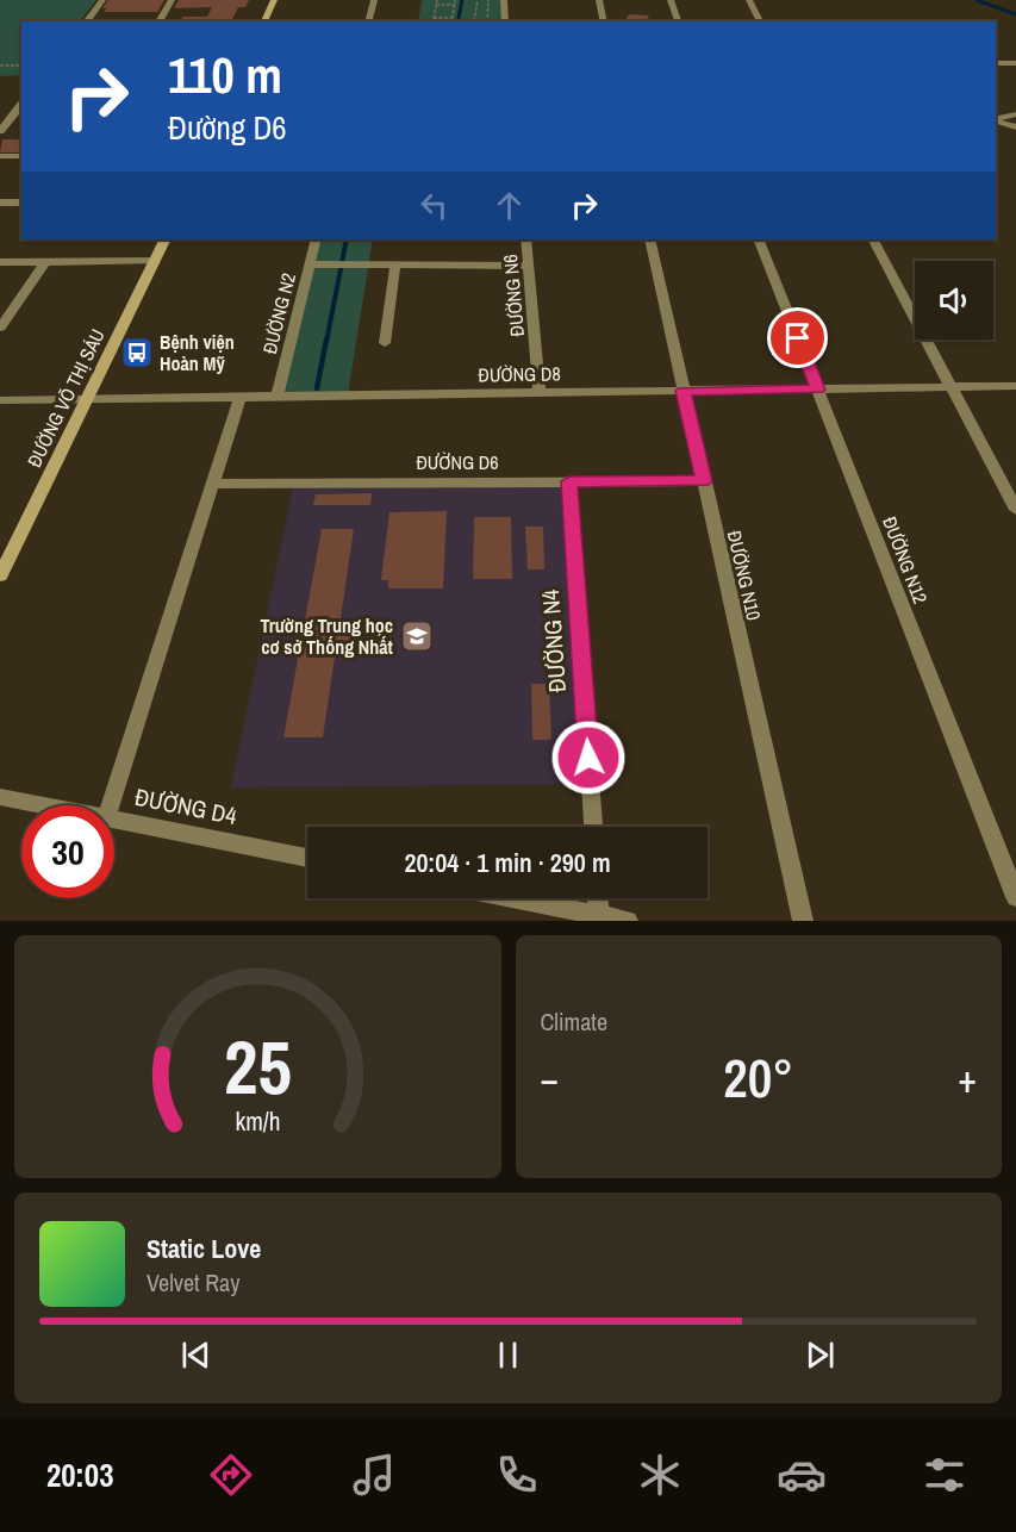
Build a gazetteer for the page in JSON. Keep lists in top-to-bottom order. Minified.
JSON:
{"streets":{"main road":["ĐƯỜNG VÕ THỊ SÁU"],"street":["ĐƯỜNG N6","ĐƯỜNG N2","ĐƯỜNG D8","ĐƯỜNG D6","ĐƯỜNG N12","ĐƯỜNG N10","ĐƯỜNG N4","ĐƯỜNG D4"]},"crossings":[["ĐƯỜNG N6","ĐƯỜNG D8"],["ĐƯỜNG N2","ĐƯỜNG D8"],["ĐƯỜNG D8","ĐƯỜNG VÕ THỊ SÁU"],["ĐƯỜNG D8","ĐƯỜNG N12"],["ĐƯỜNG D8","ĐƯỜNG N10"],["ĐƯỜNG D6","ĐƯỜNG N10"],["ĐƯỜNG D6","ĐƯỜNG N4"]],"places":{"bus stop":["Bệnh viện Hoàn Mỹ"],"school or university":["Trường Trung học cơ sở Thống Nhất"]},"page":{"turn":["110 m","Đường D6"],"limit":"30","trip":"20:04 · 1 min · 290 m","tile":"Climate","heat":["−","20°","+"],"song":["Static Love","Velvet Ray"],"tabs":"20:03","gauge":["25","km/h"]}}
